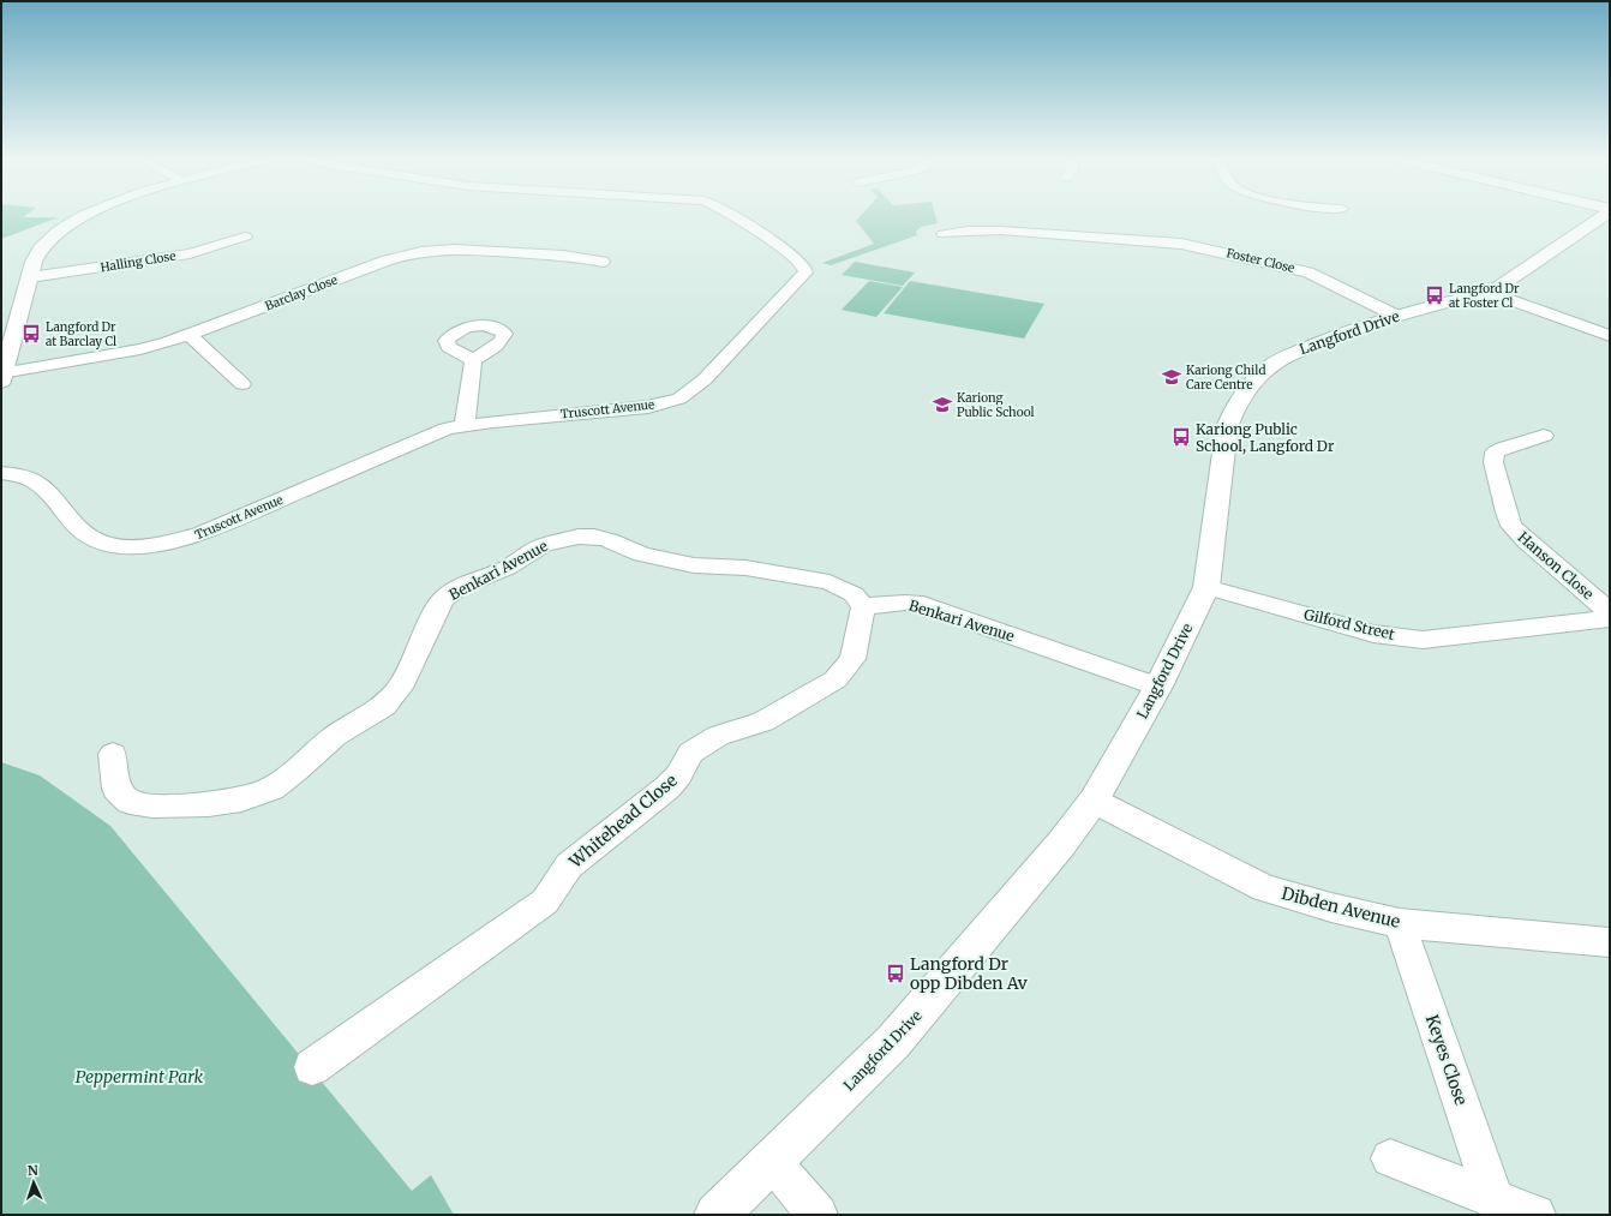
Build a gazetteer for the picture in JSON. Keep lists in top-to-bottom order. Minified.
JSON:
{"streets":{"street":["Foster Close","Halling Close","Barclay Close","Langford Drive","Truscott Avenue","Hanson Close","Benkari Avenue","Gilford Street","Whitehead Close","Dibden Avenue","Keyes Close"]},"crossings":[["Foster Close","Langford Drive"],["Langford Drive","Benkari Avenue"],["Langford Drive","Gilford Street"],["Langford Drive","Dibden Avenue"],["Benkari Avenue","Whitehead Close"],["Dibden Avenue","Keyes Close"]],"parks":["Peppermint Park"],"places":{"bus stop":["Langford Dr at Foster Cl","Langford Dr at Barclay Cl","Kariong Public School, Langford Dr","Langford Dr opp Dibden Av"],"school or university":["Kariong Child Care Centre","Kariong Public School"]},"north":"top"}
